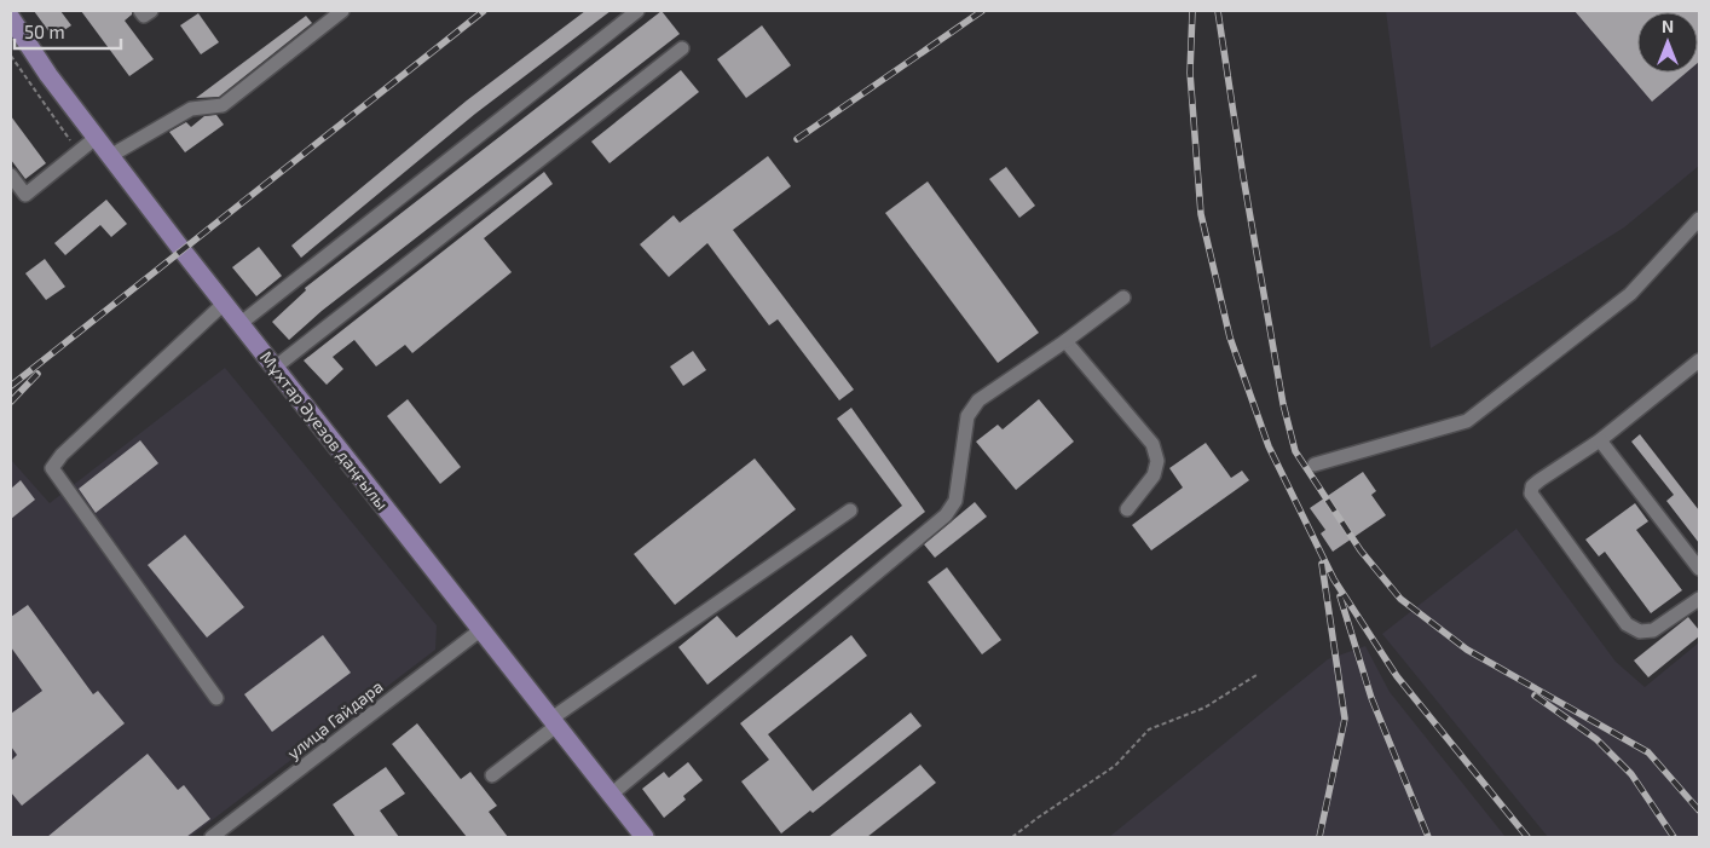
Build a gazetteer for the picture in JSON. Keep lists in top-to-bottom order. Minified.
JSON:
{"streets":{"main road":["Мұхтар Әуезов даңғылы"],"street":["улица Гайдара"]},"crossings":[["Мұхтар Әуезов даңғылы","улица Гайдара"]],"scale_bar":"50 m","north":"top"}
